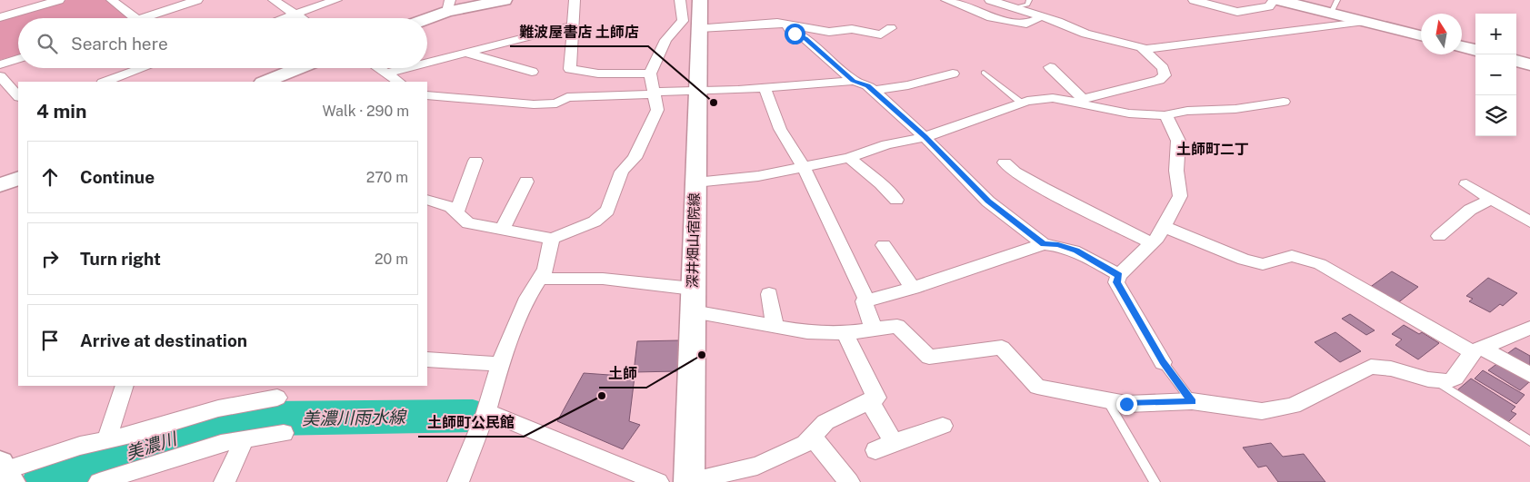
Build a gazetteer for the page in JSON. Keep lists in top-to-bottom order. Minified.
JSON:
{"streets":{"main road":["深井畑山宿院線"]},"districts":["土師町二丁"],"water":["美濃川雨水線","美濃川"],"places":["難波屋書店 土師店","土師","土師町公民館"],"north":"top","page":{"map_buttons":["+","−"],"search":"Search here","heading":["4 min","Walk · 290 m"],"list":[["Continue","270 m"],["Turn right","20 m"],"Arrive at destination"]}}
